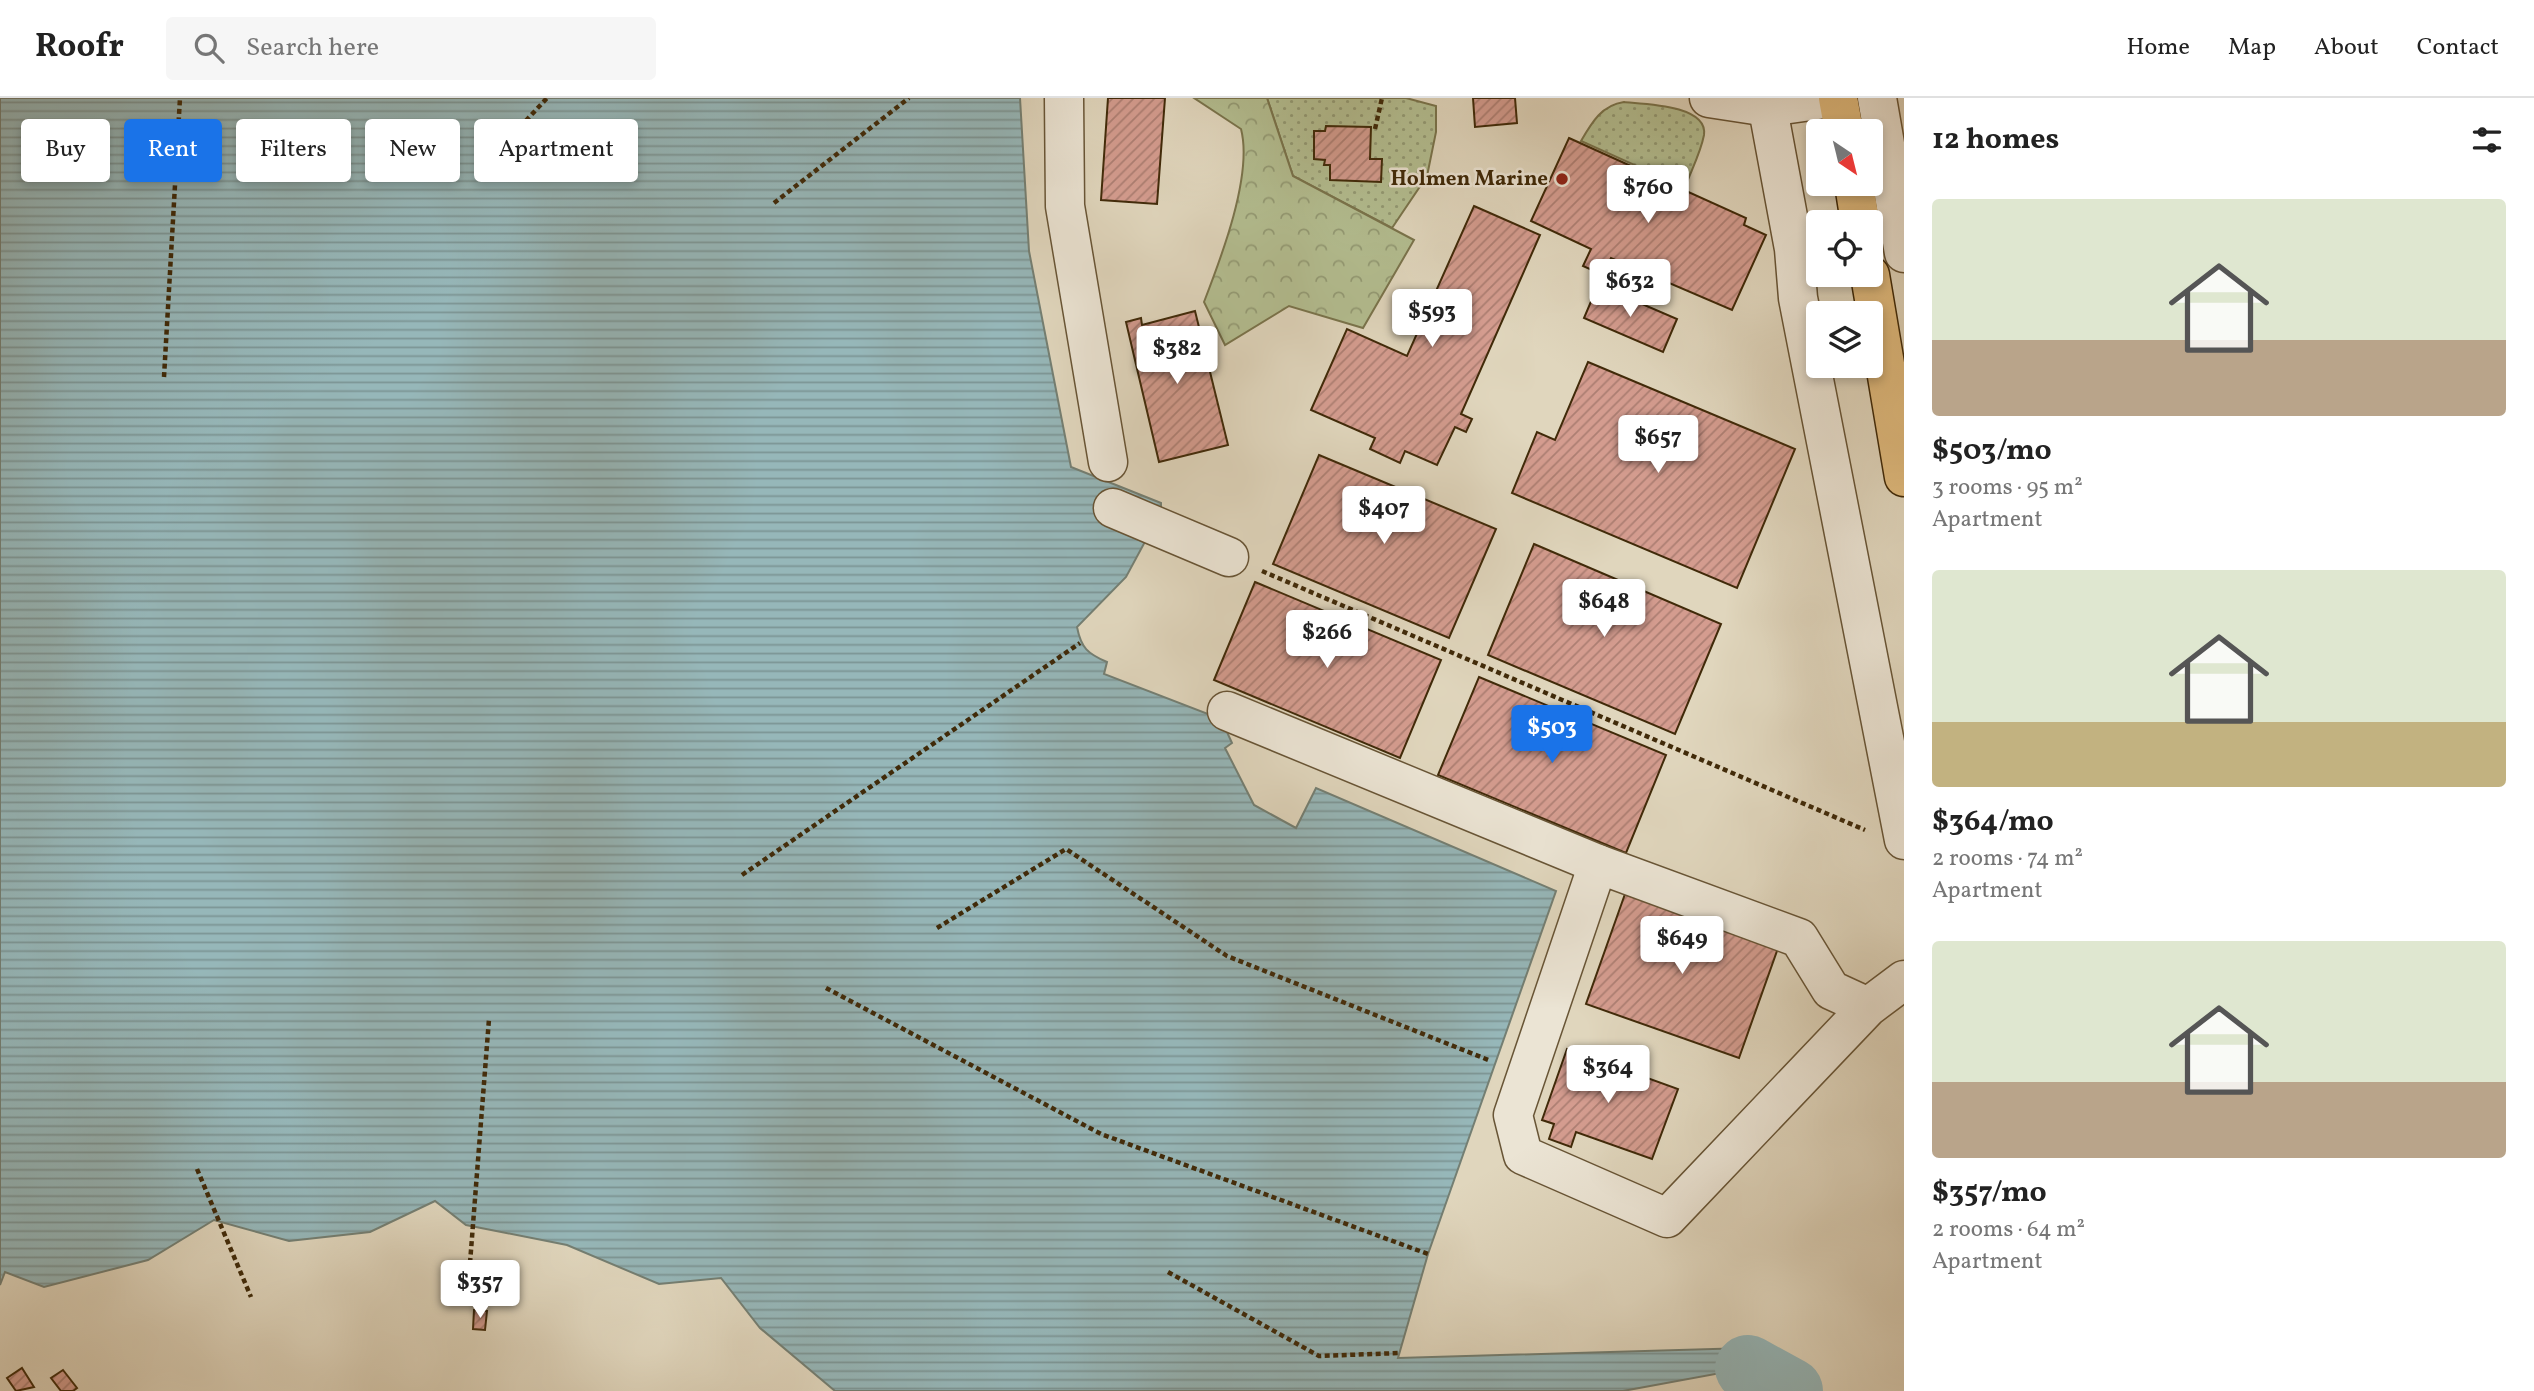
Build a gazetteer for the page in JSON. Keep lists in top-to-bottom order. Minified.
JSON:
{"places":["Holmen Marine"],"north":"bottom right","page":{"header":"Roofr","search":"Search here","nav":["Home","Map","About","Contact"],"heading":"12 homes","chip":["Buy","Rent","Filters","New","Apartment"],"price":["$760","$632","$593","$382","$657","$407","$648","$266","$503","$649","$364","$357"],"list":[{"name":"$503/mo","note":"3 rooms · 95 m² · Apartment"},{"name":"$364/mo","note":"2 rooms · 74 m² · Apartment"},{"name":"$357/mo","note":"2 rooms · 64 m² · Apartment"}]}}
